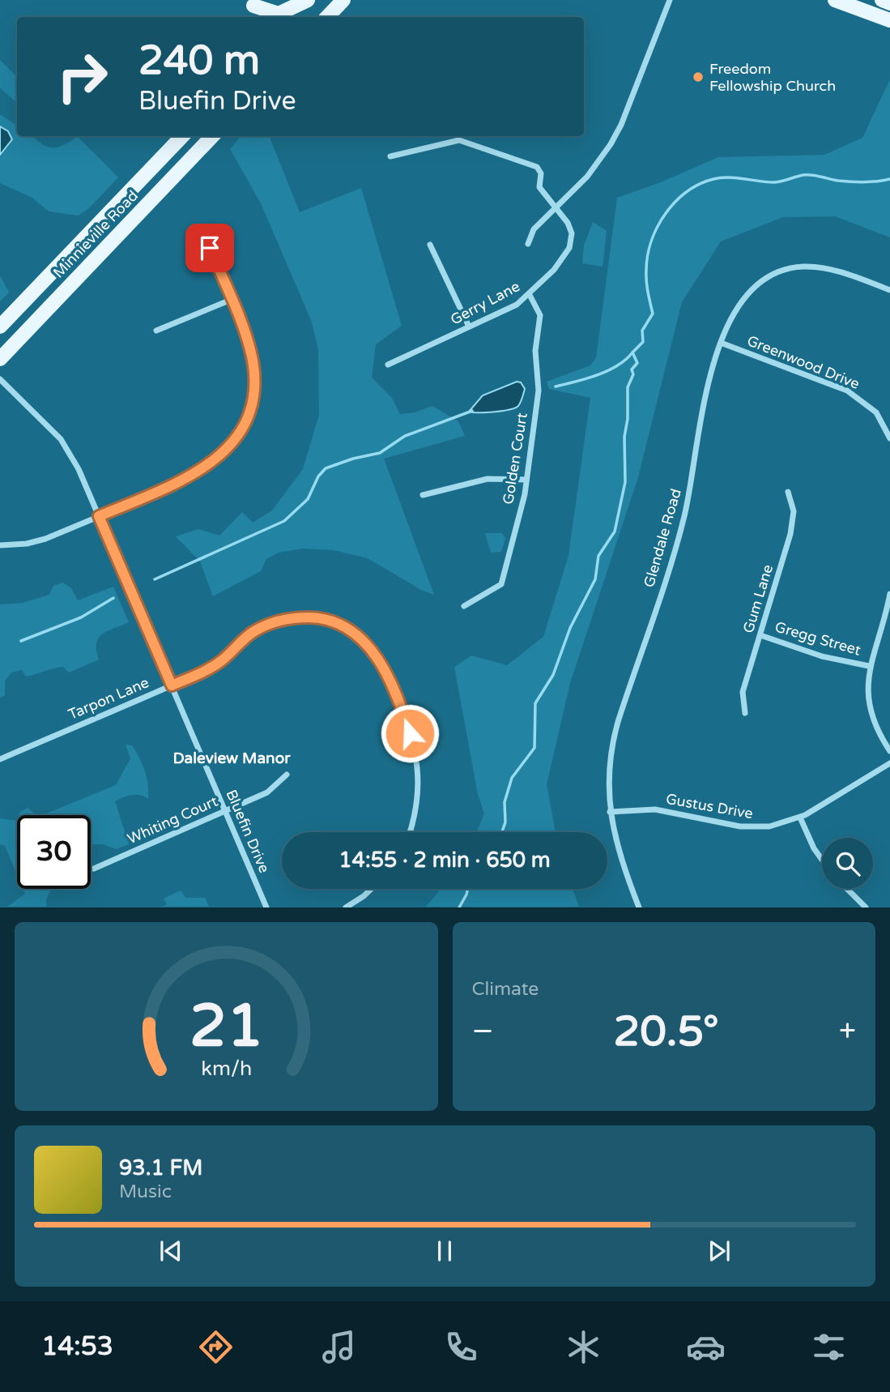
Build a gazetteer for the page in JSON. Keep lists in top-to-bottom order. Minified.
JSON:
{"streets":{"main road":["Minnieville Road"],"street":["Gerry Lane","Greenwood Drive","Golden Court","Glendale Road","Gum Lane","Gregg Street","Tarpon Lane","Gustus Drive","Whiting Court","Bluefin Drive"]},"crossings":[["Gerry Lane","Golden Court"],["Greenwood Drive","Glendale Road"],["Glendale Road","Gustus Drive"],["Gum Lane","Gregg Street"],["Tarpon Lane","Bluefin Drive"],["Whiting Court","Bluefin Drive"]],"districts":["Daleview Manor"],"places":["Freedom Fellowship Church"],"page":{"turn":["240 m","Bluefin Drive"],"limit":"30","trip":"14:55 · 2 min · 650 m","tile":"Climate","heat":["−","20.5°","+"],"song":["93.1 FM","Music"],"tabs":"14:53","gauge":["21","km/h"]}}
